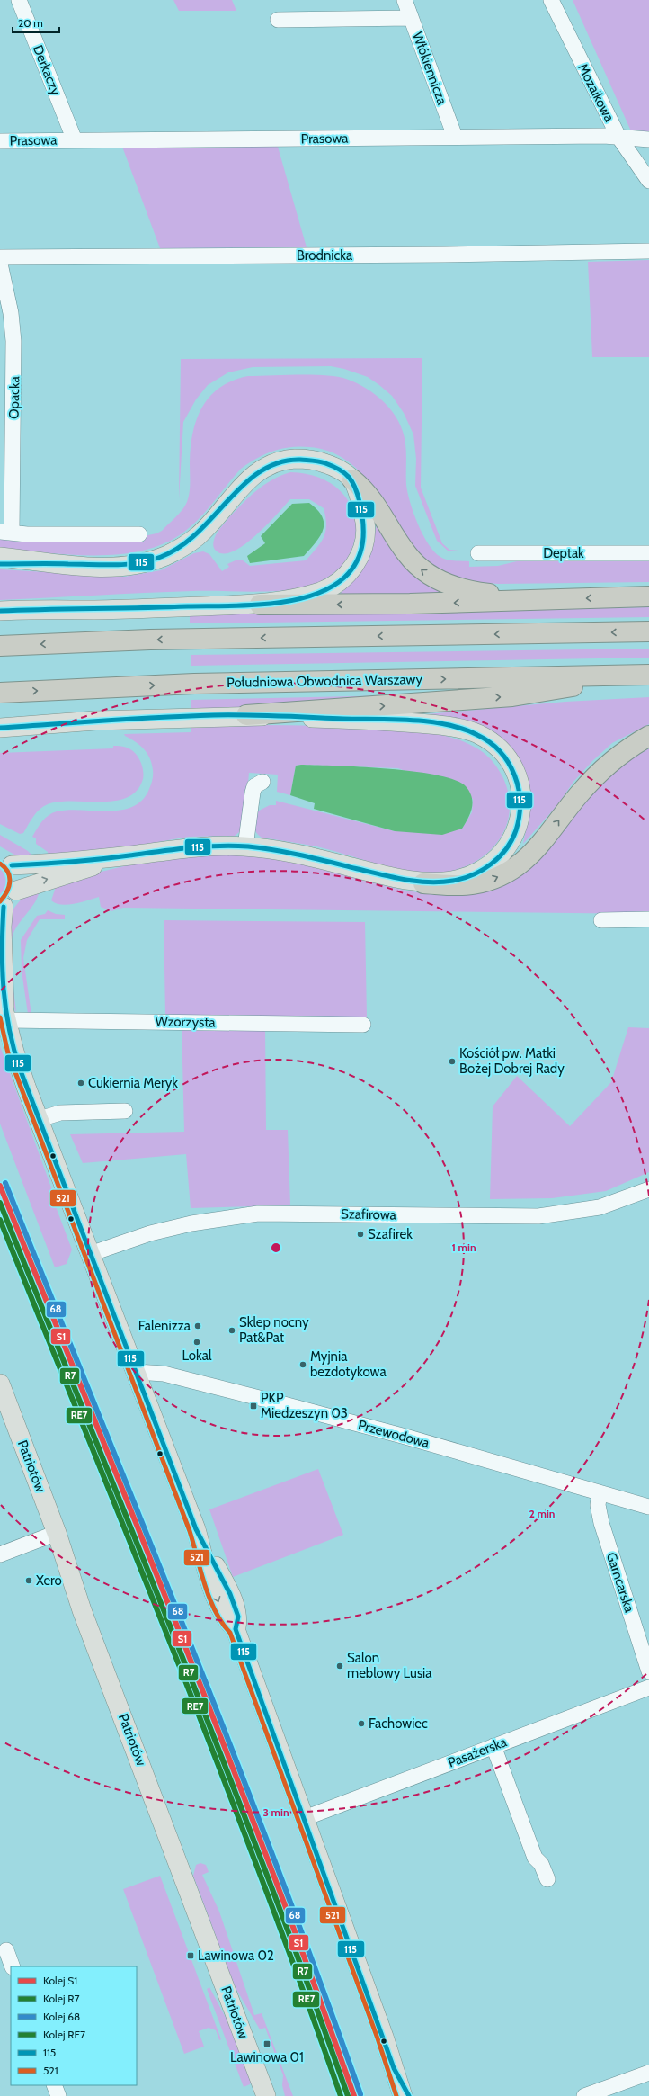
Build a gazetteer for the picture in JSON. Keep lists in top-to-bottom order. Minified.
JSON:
{"streets":{"highway":["Południowa Obwodnica Warszawy"],"main road":["Patriotów"],"street":["Włókiennicza","Derkaczy","Mozaikowa","Prasowa","Brodnicka","Opacka","Deptak","Wzorzysta","Szafirowa","Przewodowa","Garncarska","Pasażerska"]},"crossings":[["Włókiennicza","Prasowa"],["Derkaczy","Prasowa"],["Mozaikowa","Prasowa"],["Przewodowa","Garncarska"]],"places":{"other":["Kościół pw. Matki Bożej Dobrej Rady","Cukiernia Meryk","Szafirek","Falenizza","Sklep nocny Pat&Pat","Lokal","Myjnia bezdotykowa","Xero","Salon meblowy Lusia","Fachowiec"],"transit":["PKP Miedzeszyn 03","Lawinowa 02","Lawinowa 01"]},"lines":["transit line 115","transit line 521","rail line 68","rail line S1","rail line R7","rail line RE7"],"legend":["Kolej S1","Kolej R7","Kolej 68","Kolej RE7","115","521"],"scale_bar":"20 m","rings":["1 min","2 min","3 min"]}
